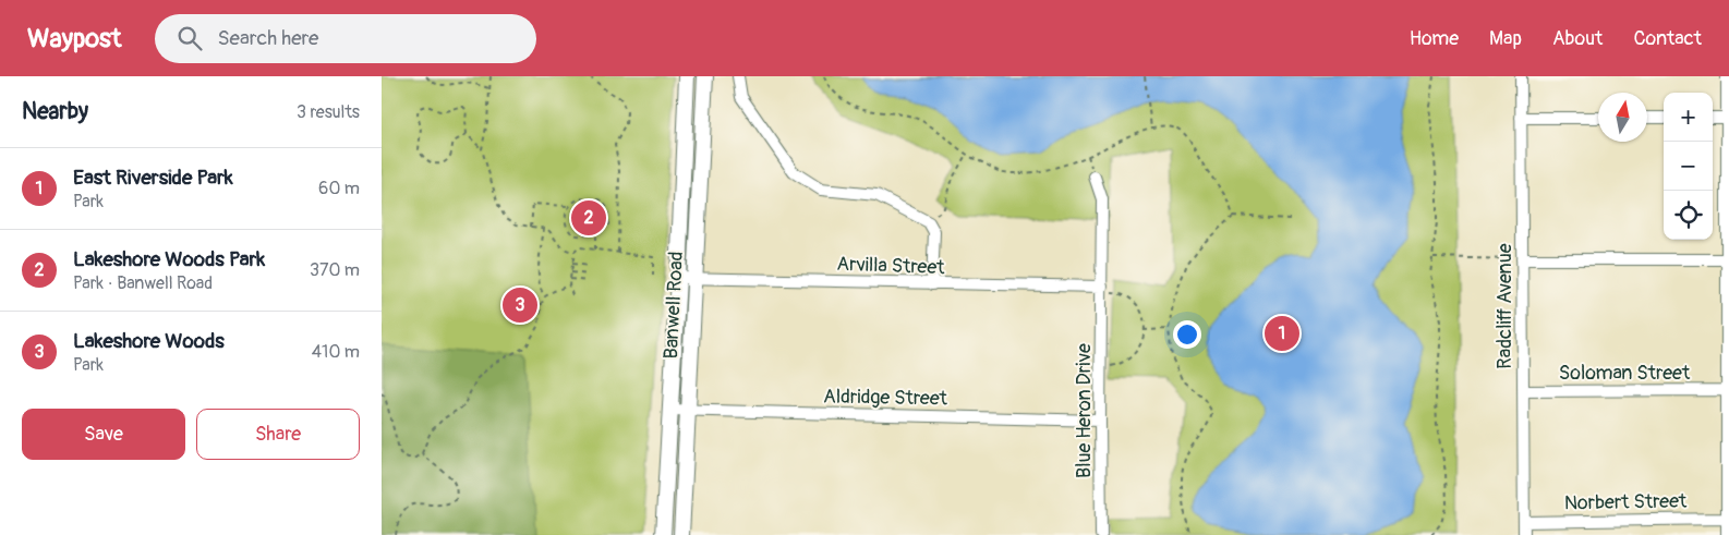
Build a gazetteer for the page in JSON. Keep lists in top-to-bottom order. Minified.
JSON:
{"streets":{"main road":["Banwell Road"],"street":["Arvilla Street","Radcliff Avenue","Soloman Street","Aldridge Street","Blue Heron Drive","Norbert Street"]},"crossings":[["Arvilla Street","Banwell Road"],["Arvilla Street","Blue Heron Drive"],["Banwell Road","Aldridge Street"],["Radcliff Avenue","Soloman Street"],["Radcliff Avenue","Norbert Street"],["Aldridge Street","Blue Heron Drive"]],"north":"top","page":{"header":"Waypost","search":"Search here","nav":["Home","Map","About","Contact"],"heading":["Nearby","3 results"],"map_buttons":["+","−"],"list":[{"mark":"1","name":"East Riverside Park","note":"Park","value":"60 m"},{"mark":"2","name":"Lakeshore Woods Park","note":"Park · Banwell Road","value":"370 m"},{"mark":"3","name":"Lakeshore Woods","note":"Park","value":"410 m"}],"pins":["2","3","1"],"buttons":["Save","Share"]}}
